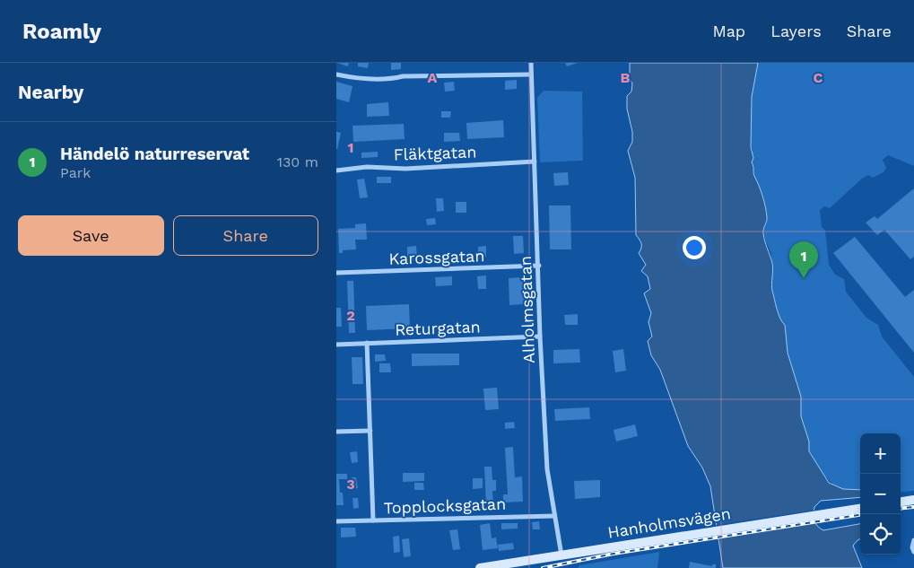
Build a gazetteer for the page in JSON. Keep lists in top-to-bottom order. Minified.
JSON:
{"streets":{"street":["Fläktgatan","Karossgatan","Alholmsgatan","Returgatan","Topplocksgatan","Hanholmsvägen"]},"crossings":[["Fläktgatan","Alholmsgatan"],["Karossgatan","Alholmsgatan"],["Alholmsgatan","Returgatan"],["Alholmsgatan","Topplocksgatan"],["Alholmsgatan","Hanholmsvägen"]],"page":{"header":"Roamly","nav":["Map","Layers","Share"],"heading":"Nearby","list":[{"mark":"1","name":"Händelö naturreservat","note":"Park","value":"130 m"}],"buttons":["Save","Share"],"pins":"1","map_buttons":["+","−"]},"grid":{"columns":["A","B","C"],"rows":["1","2","3"]}}
